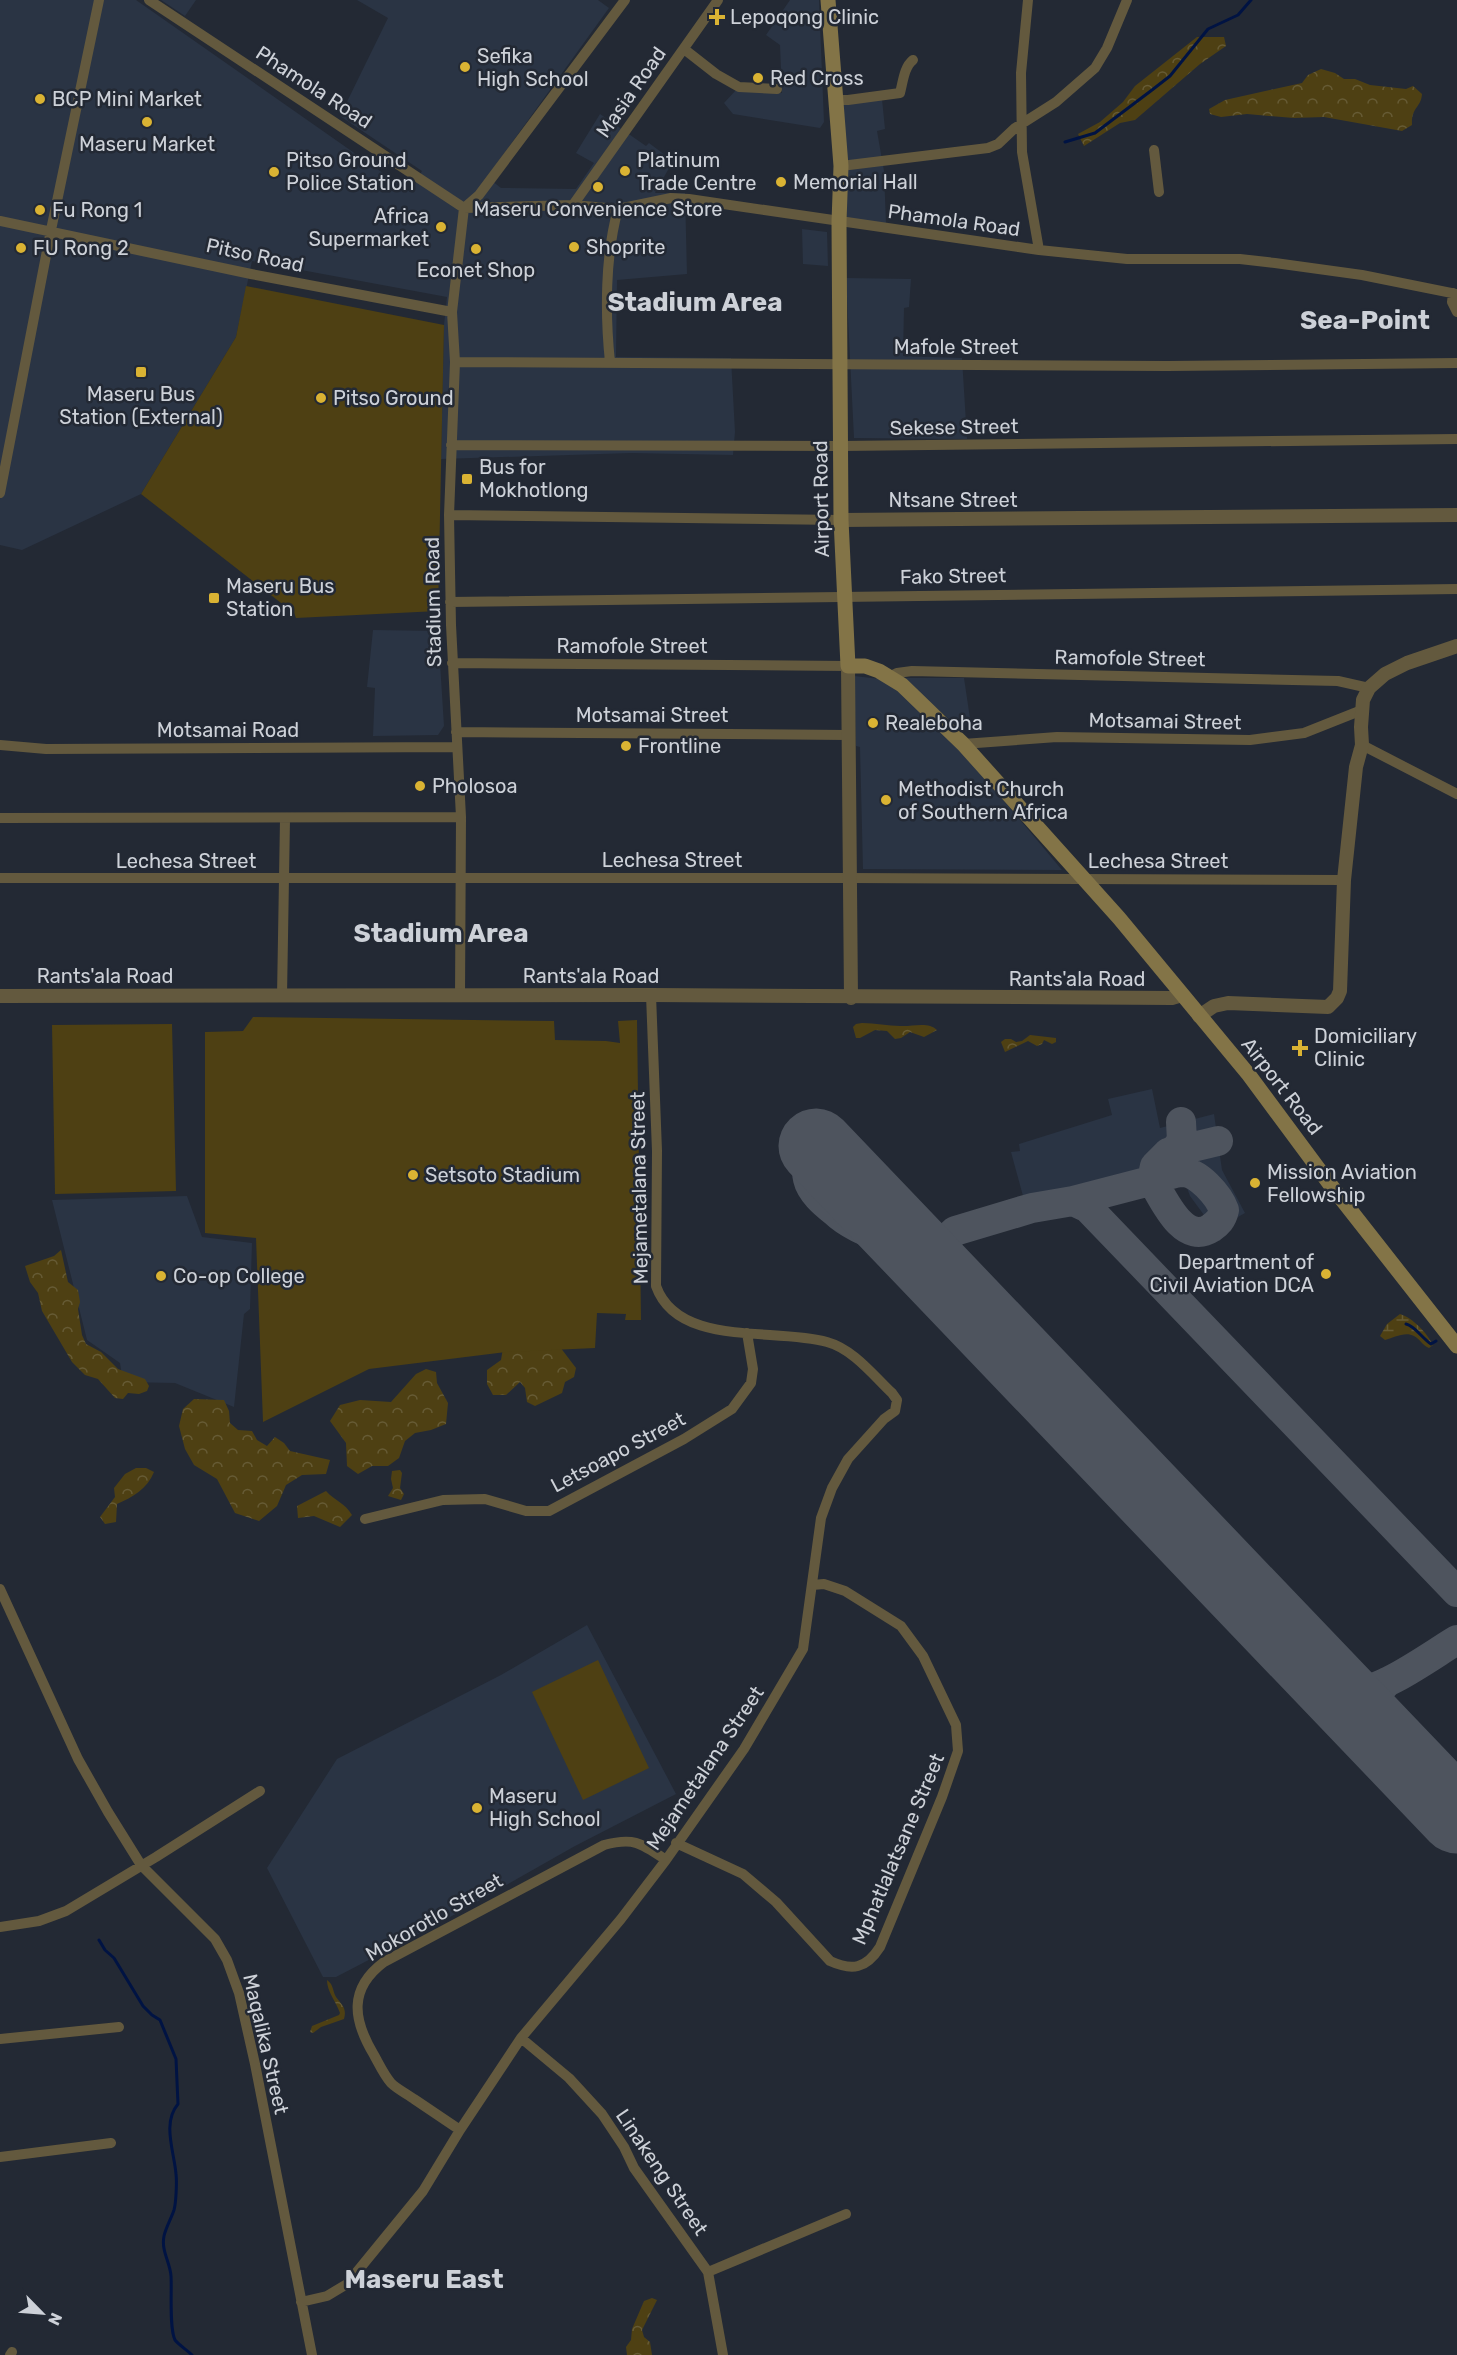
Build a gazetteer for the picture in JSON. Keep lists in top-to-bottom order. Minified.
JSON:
{"streets":{"main road":["Airport Road"],"street":["Phamola Road","Masia Road","Pitso Road","Mafole Street","Sekese Street","Ntsane Street","Fako Street","Stadium Road","Ramofole Street","Motsamai Street","Motsamai Road","Lechesa Street","Rants'ala Road","Mejametalana Street","Letsoapo Street","Mphatlalatsane Street","Mokorotlo Street","Maqalika Street","Linakeng Street"]},"crossings":[["Phamola Road","Masia Road"],["Phamola Road","Airport Road"],["Phamola Road","Stadium Road"],["Pitso Road","Stadium Road"],["Mafole Street","Airport Road"],["Mafole Street","Stadium Road"],["Sekese Street","Airport Road"],["Sekese Street","Stadium Road"],["Airport Road","Ntsane Street"],["Airport Road","Fako Street"],["Airport Road","Ramofole Street"],["Airport Road","Motsamai Street"],["Airport Road","Lechesa Street"],["Airport Road","Rants'ala Road"],["Ntsane Street","Stadium Road"],["Fako Street","Stadium Road"],["Stadium Road","Ramofole Street"],["Stadium Road","Motsamai Street"],["Stadium Road","Motsamai Road"],["Stadium Road","Lechesa Street"],["Stadium Road","Rants'ala Road"],["Rants'ala Road","Mejametalana Street"],["Mejametalana Street","Letsoapo Street"],["Mejametalana Street","Mphatlalatsane Street"],["Mejametalana Street","Mokorotlo Street"],["Mejametalana Street","Maqalika Street"],["Mejametalana Street","Linakeng Street"]],"districts":["Stadium Area","Sea-Point","Stadium Area","Maseru East"],"places":{"health":["Lepoqong Clinic","Domiciliary Clinic"],"other":["Sefika High School","Red Cross","BCP Mini Market","Maseru Market","Platinum Trade Centre","Pitso Ground Police Station","Memorial Hall","Maseru Convenience Store","Fu Rong 1","Africa Supermarket","Shoprite","FU Rong 2","Econet Shop","Pitso Ground","Realeboha","Frontline","Pholosoa","Methodist Church of Southern Africa","Setsoto Stadium","Mission Aviation Fellowship","Department of Civil Aviation DCA","Co-op College","Maseru High School"],"transit":["Maseru Bus Station (External)","Bus for Mokhotlong","Maseru Bus Station"]},"north":"bottom right"}
